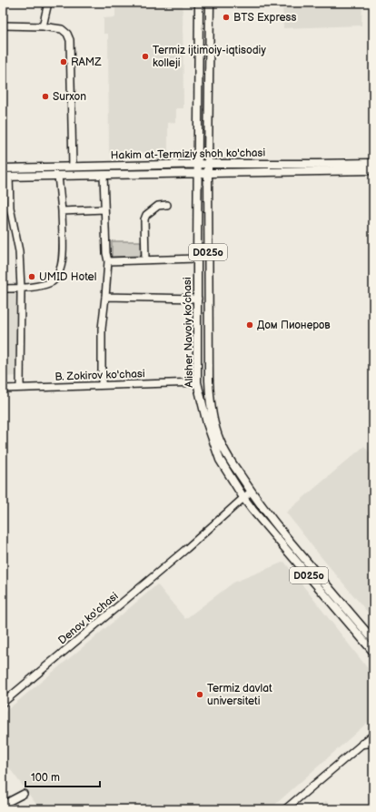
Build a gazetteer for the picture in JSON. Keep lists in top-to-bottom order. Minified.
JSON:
{"streets":{"main road":["Hakim at-Termiziy shoh ko'chasi","D025o","Alisher Navoiy ko’chasi"],"street":["B. Zokirov ko'chasi","Denov ko'chasi"]},"crossings":[["Hakim at-Termiziy shoh ko'chasi","Alisher Navoiy ko’chasi"],["D025o","Alisher Navoiy ko’chasi"],["D025o","Denov ko'chasi"],["Alisher Navoiy ko’chasi","B. Zokirov ko'chasi"],["Alisher Navoiy ko’chasi","Denov ko'chasi"]],"places":["BTS Express","Termiz ijtimoiy-iqtisodiy kolleji","RAMZ","Surxon","UMID Hotel","Дом Пионеров","Termiz davlat universiteti"],"scale_bar":"100 m"}
